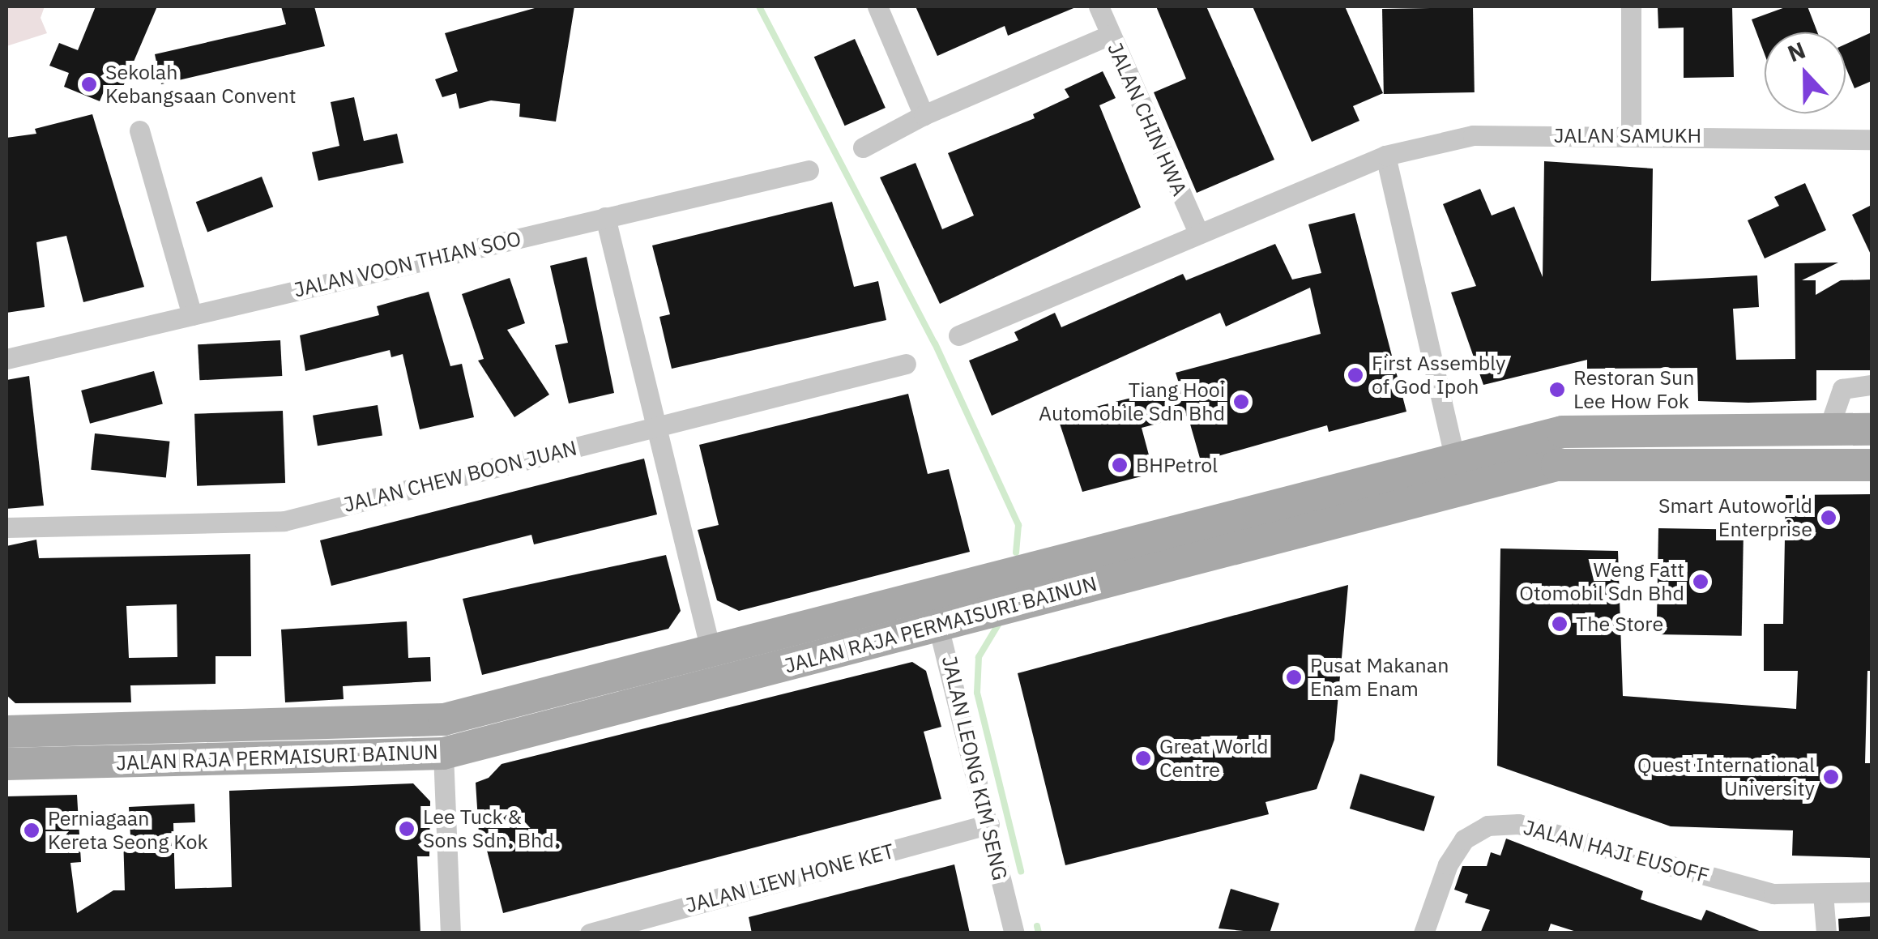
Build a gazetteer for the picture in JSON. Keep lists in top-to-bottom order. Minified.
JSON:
{"streets":{"main road":["JALAN RAJA PERMAISURI BAINUN"],"street":["JALAN CHIN HWA","JALAN SAMUKH","JALAN VOON THIAN SOO","JALAN CHEW BOON JUAN","JALAN LEONG KIM SENG","JALAN HAJI EUSOFF","JALAN LIEW HONE KET"]},"crossings":[["JALAN CHIN HWA","JALAN SAMUKH"],["JALAN RAJA PERMAISURI BAINUN","JALAN LEONG KIM SENG"],["JALAN LEONG KIM SENG","JALAN LIEW HONE KET"]],"places":["Sekolah Kebangsaan Convent","First Assembly of God Ipoh","Restoran Sun Lee How Fok","Tiang Hooi Automobile Sdn Bhd","BHPetrol","Smart Autoworld Enterprise","Weng Fatt Otomobil Sdn Bhd","The Store","Pusat Makanan Enam Enam","Great World Centre","Quest International University","Lee Tuck & Sons Sdn. Bhd.","Perniagaan Kereta Seong Kok"],"north":"top"}
